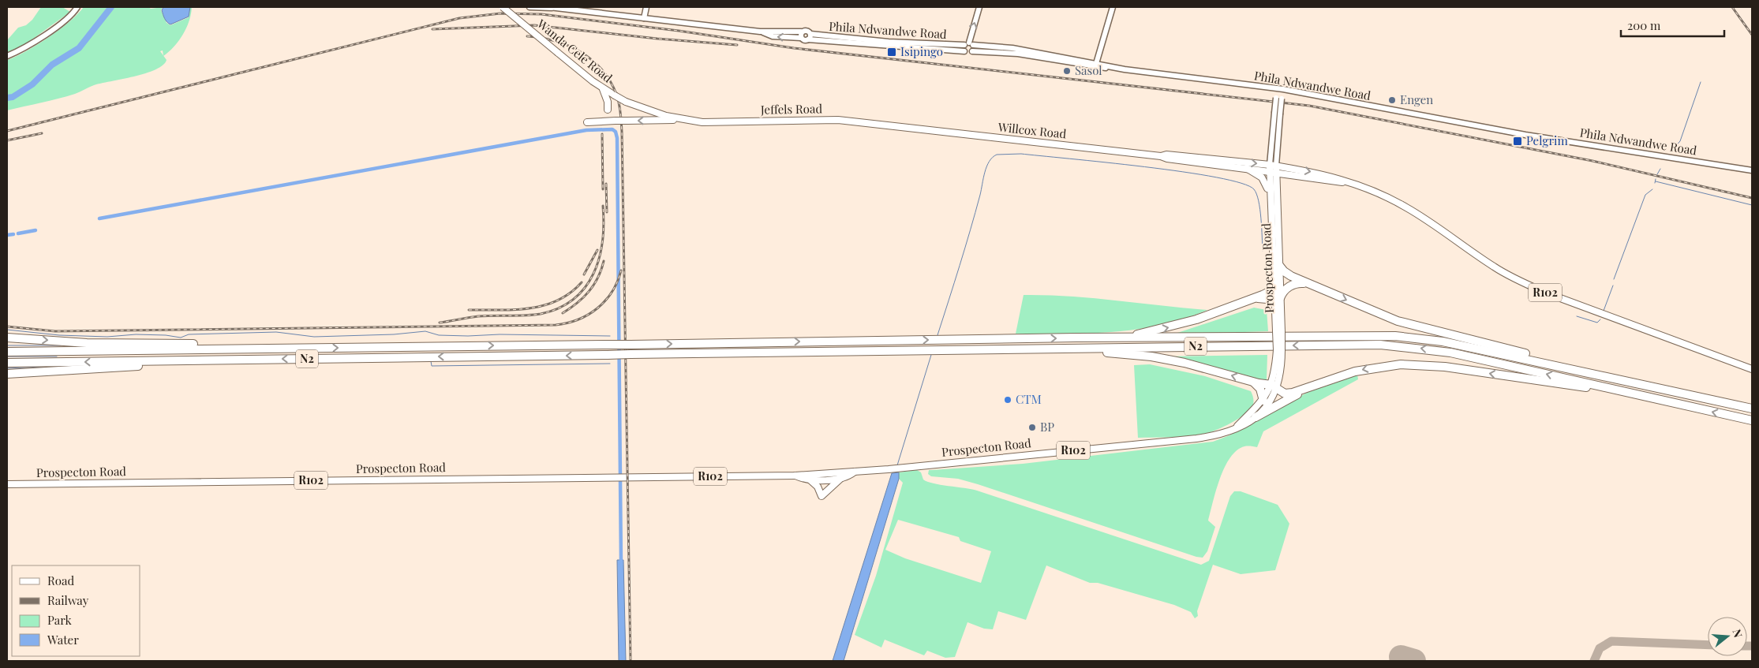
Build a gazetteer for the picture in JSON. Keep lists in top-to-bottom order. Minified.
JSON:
{"streets":{"highway":["N2"],"main road":["Wanda Cele Road","Jeffels Road","Willcox Road","Prospecton Road","R102"],"street":["Phila Ndwandwe Road"]},"crossings":[["Phila Ndwandwe Road","Prospecton Road"],["Wanda Cele Road","Jeffels Road"],["Jeffels Road","Willcox Road"],["Willcox Road","Prospecton Road"],["Willcox Road","R102"],["Prospecton Road","R102"]],"places":{"transit":["Isipingo","Pelgrim"],"other":["Sasol","Engen","CTM","BP"]},"legend":["Road","Railway","Park","Water"],"scale_bar":"200 m","north":"right"}
